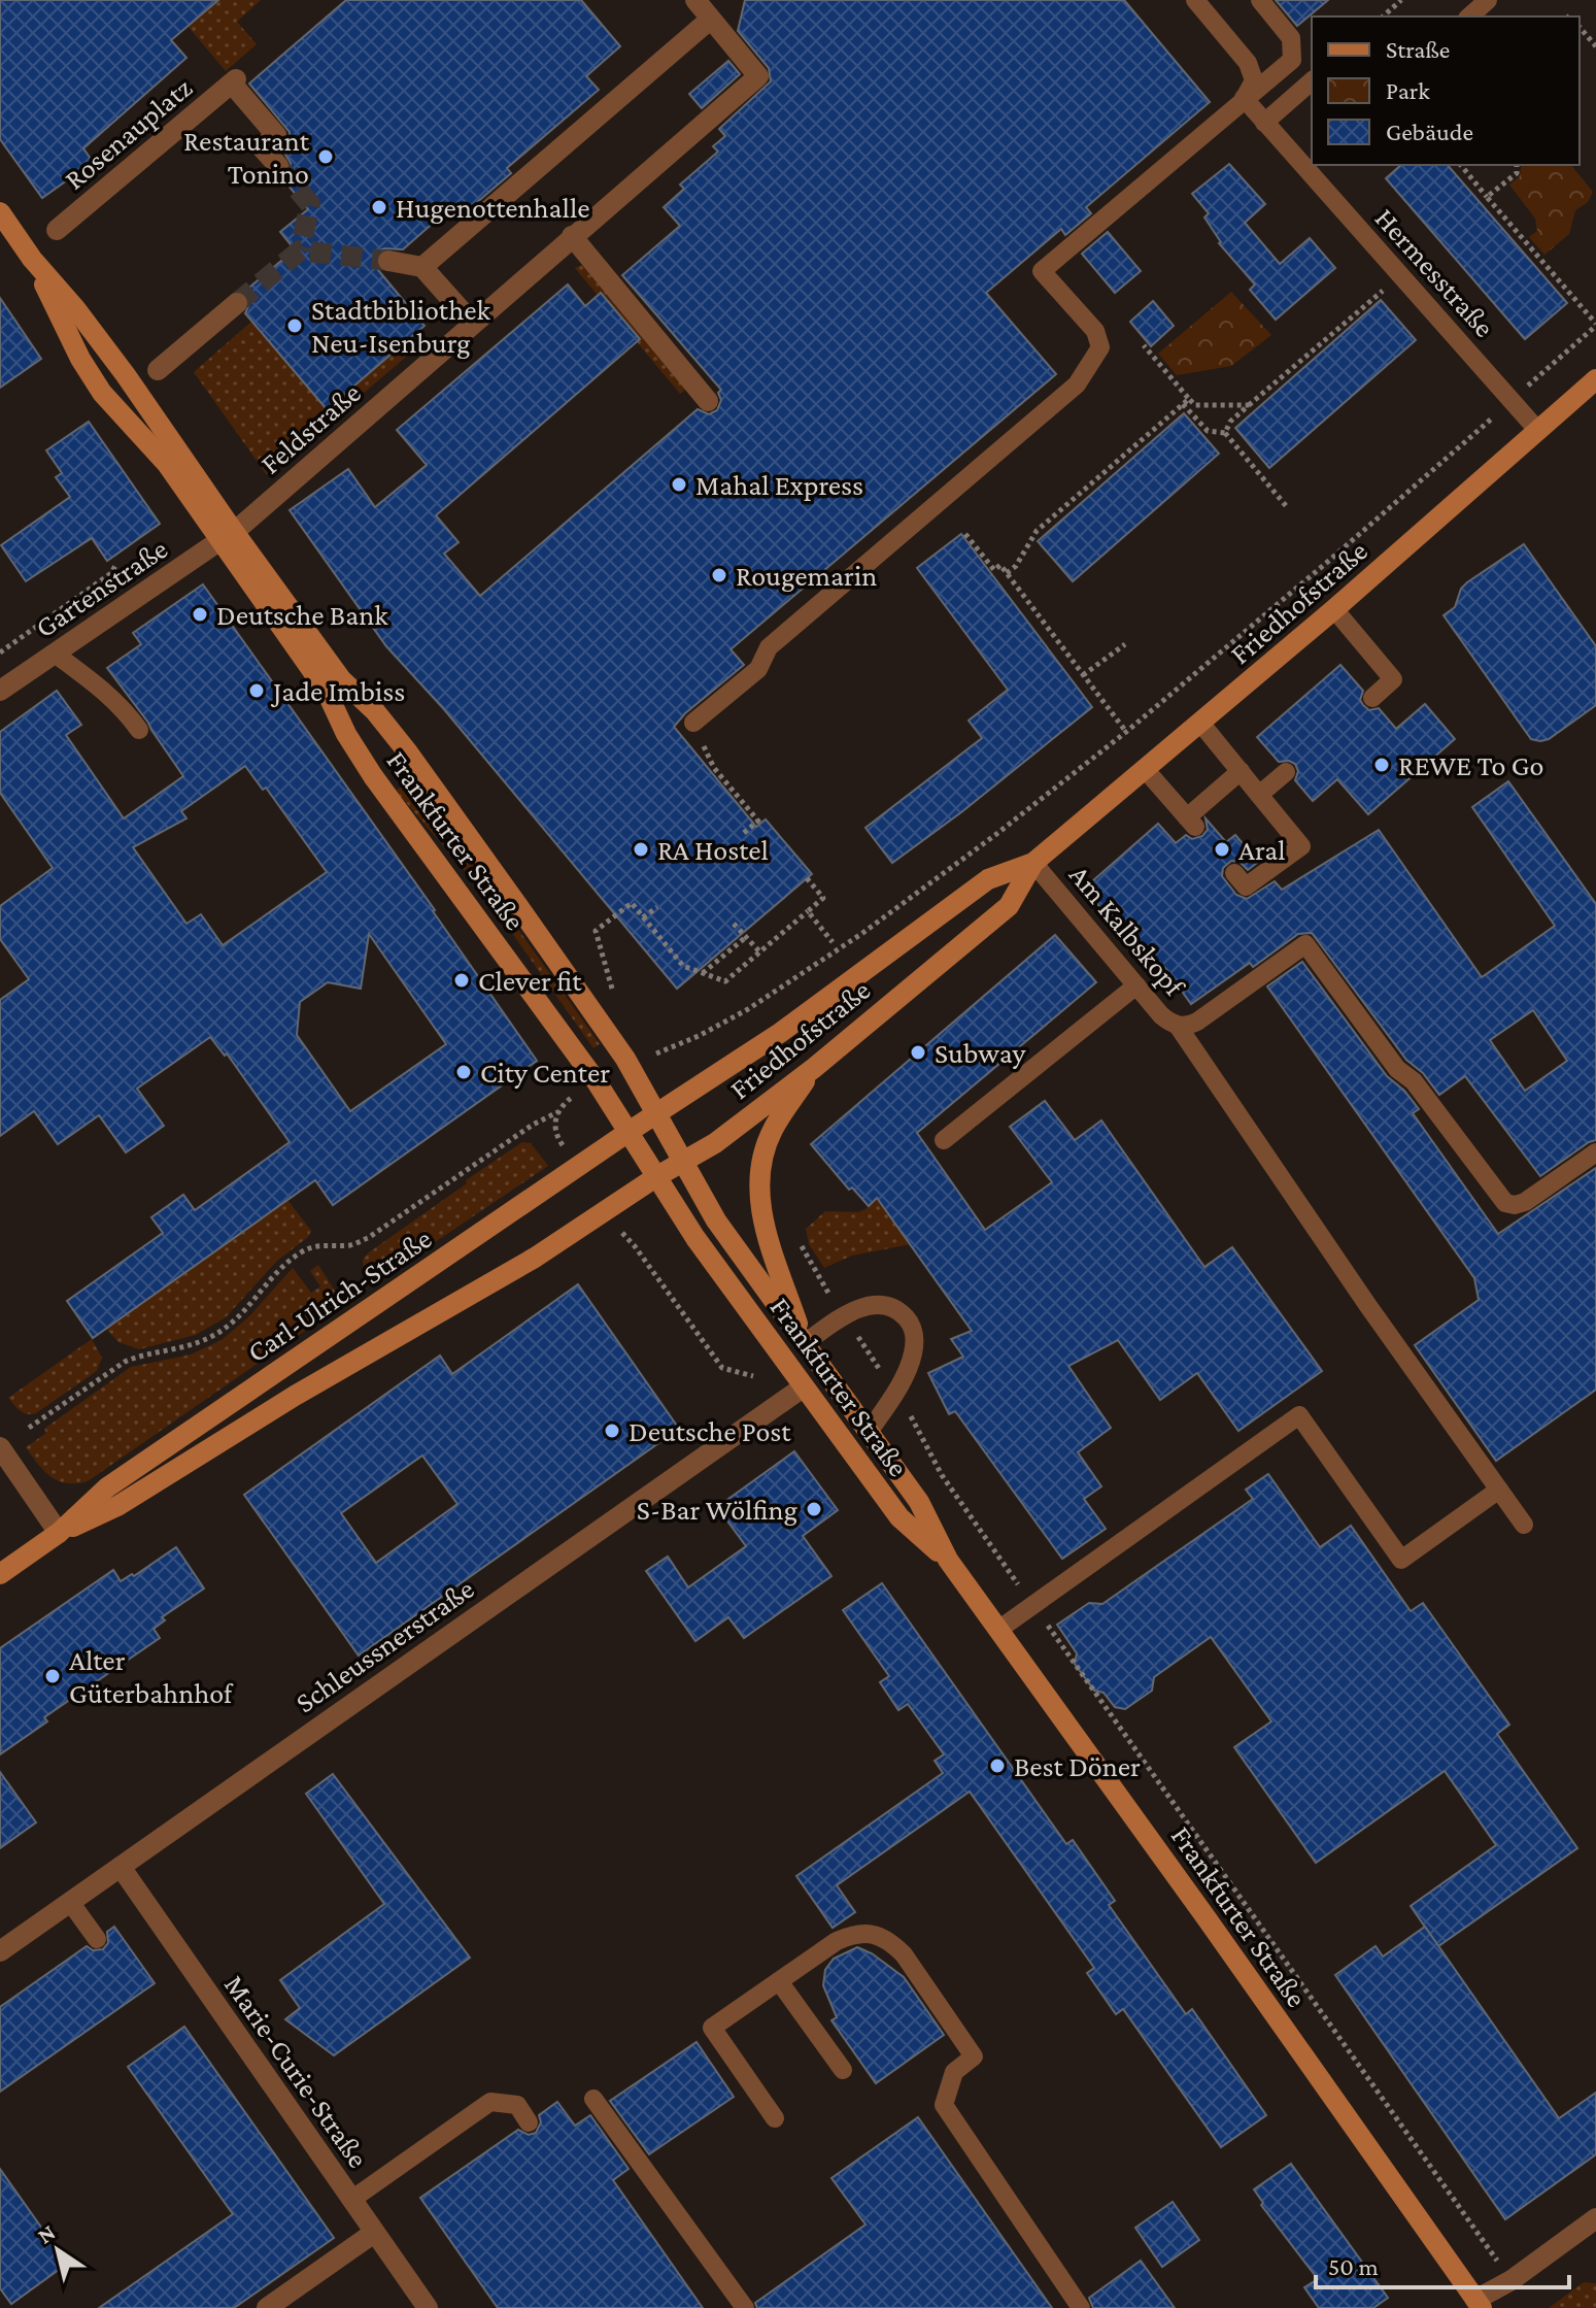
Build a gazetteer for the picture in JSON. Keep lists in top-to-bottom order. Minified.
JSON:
{"streets":{"main road":["Friedhofstraße","Frankfurter Straße","Carl-Ulrich-Straße"],"street":["Rosenauplatz","Feldstraße","Gartenstraße","Schleussnerstraße","Marie-Curie-Straße"],"lane":["Hermesstraße","Am Kalbskopf"]},"crossings":[["Hermesstraße","Friedhofstraße"],["Feldstraße","Gartenstraße"],["Feldstraße","Frankfurter Straße"],["Gartenstraße","Frankfurter Straße"],["Friedhofstraße","Frankfurter Straße"],["Friedhofstraße","Am Kalbskopf"],["Friedhofstraße","Carl-Ulrich-Straße"],["Frankfurter Straße","Carl-Ulrich-Straße"],["Frankfurter Straße","Schleussnerstraße"],["Schleussnerstraße","Marie-Curie-Straße"]],"places":["Restaurant Tonino","Hugenottenhalle","Stadtbibliothek Neu-Isenburg","Mahal Express","Rougemarin","Deutsche Bank","Jade Imbiss","REWE To Go","RA Hostel","Aral","Clever fit","Subway","City Center","Deutsche Post","S-Bar Wölfing","Alter Güterbahnhof","Best Döner"],"legend":["Straße","Park","Gebäude"],"scale_bar":"50 m","north":"top left"}
